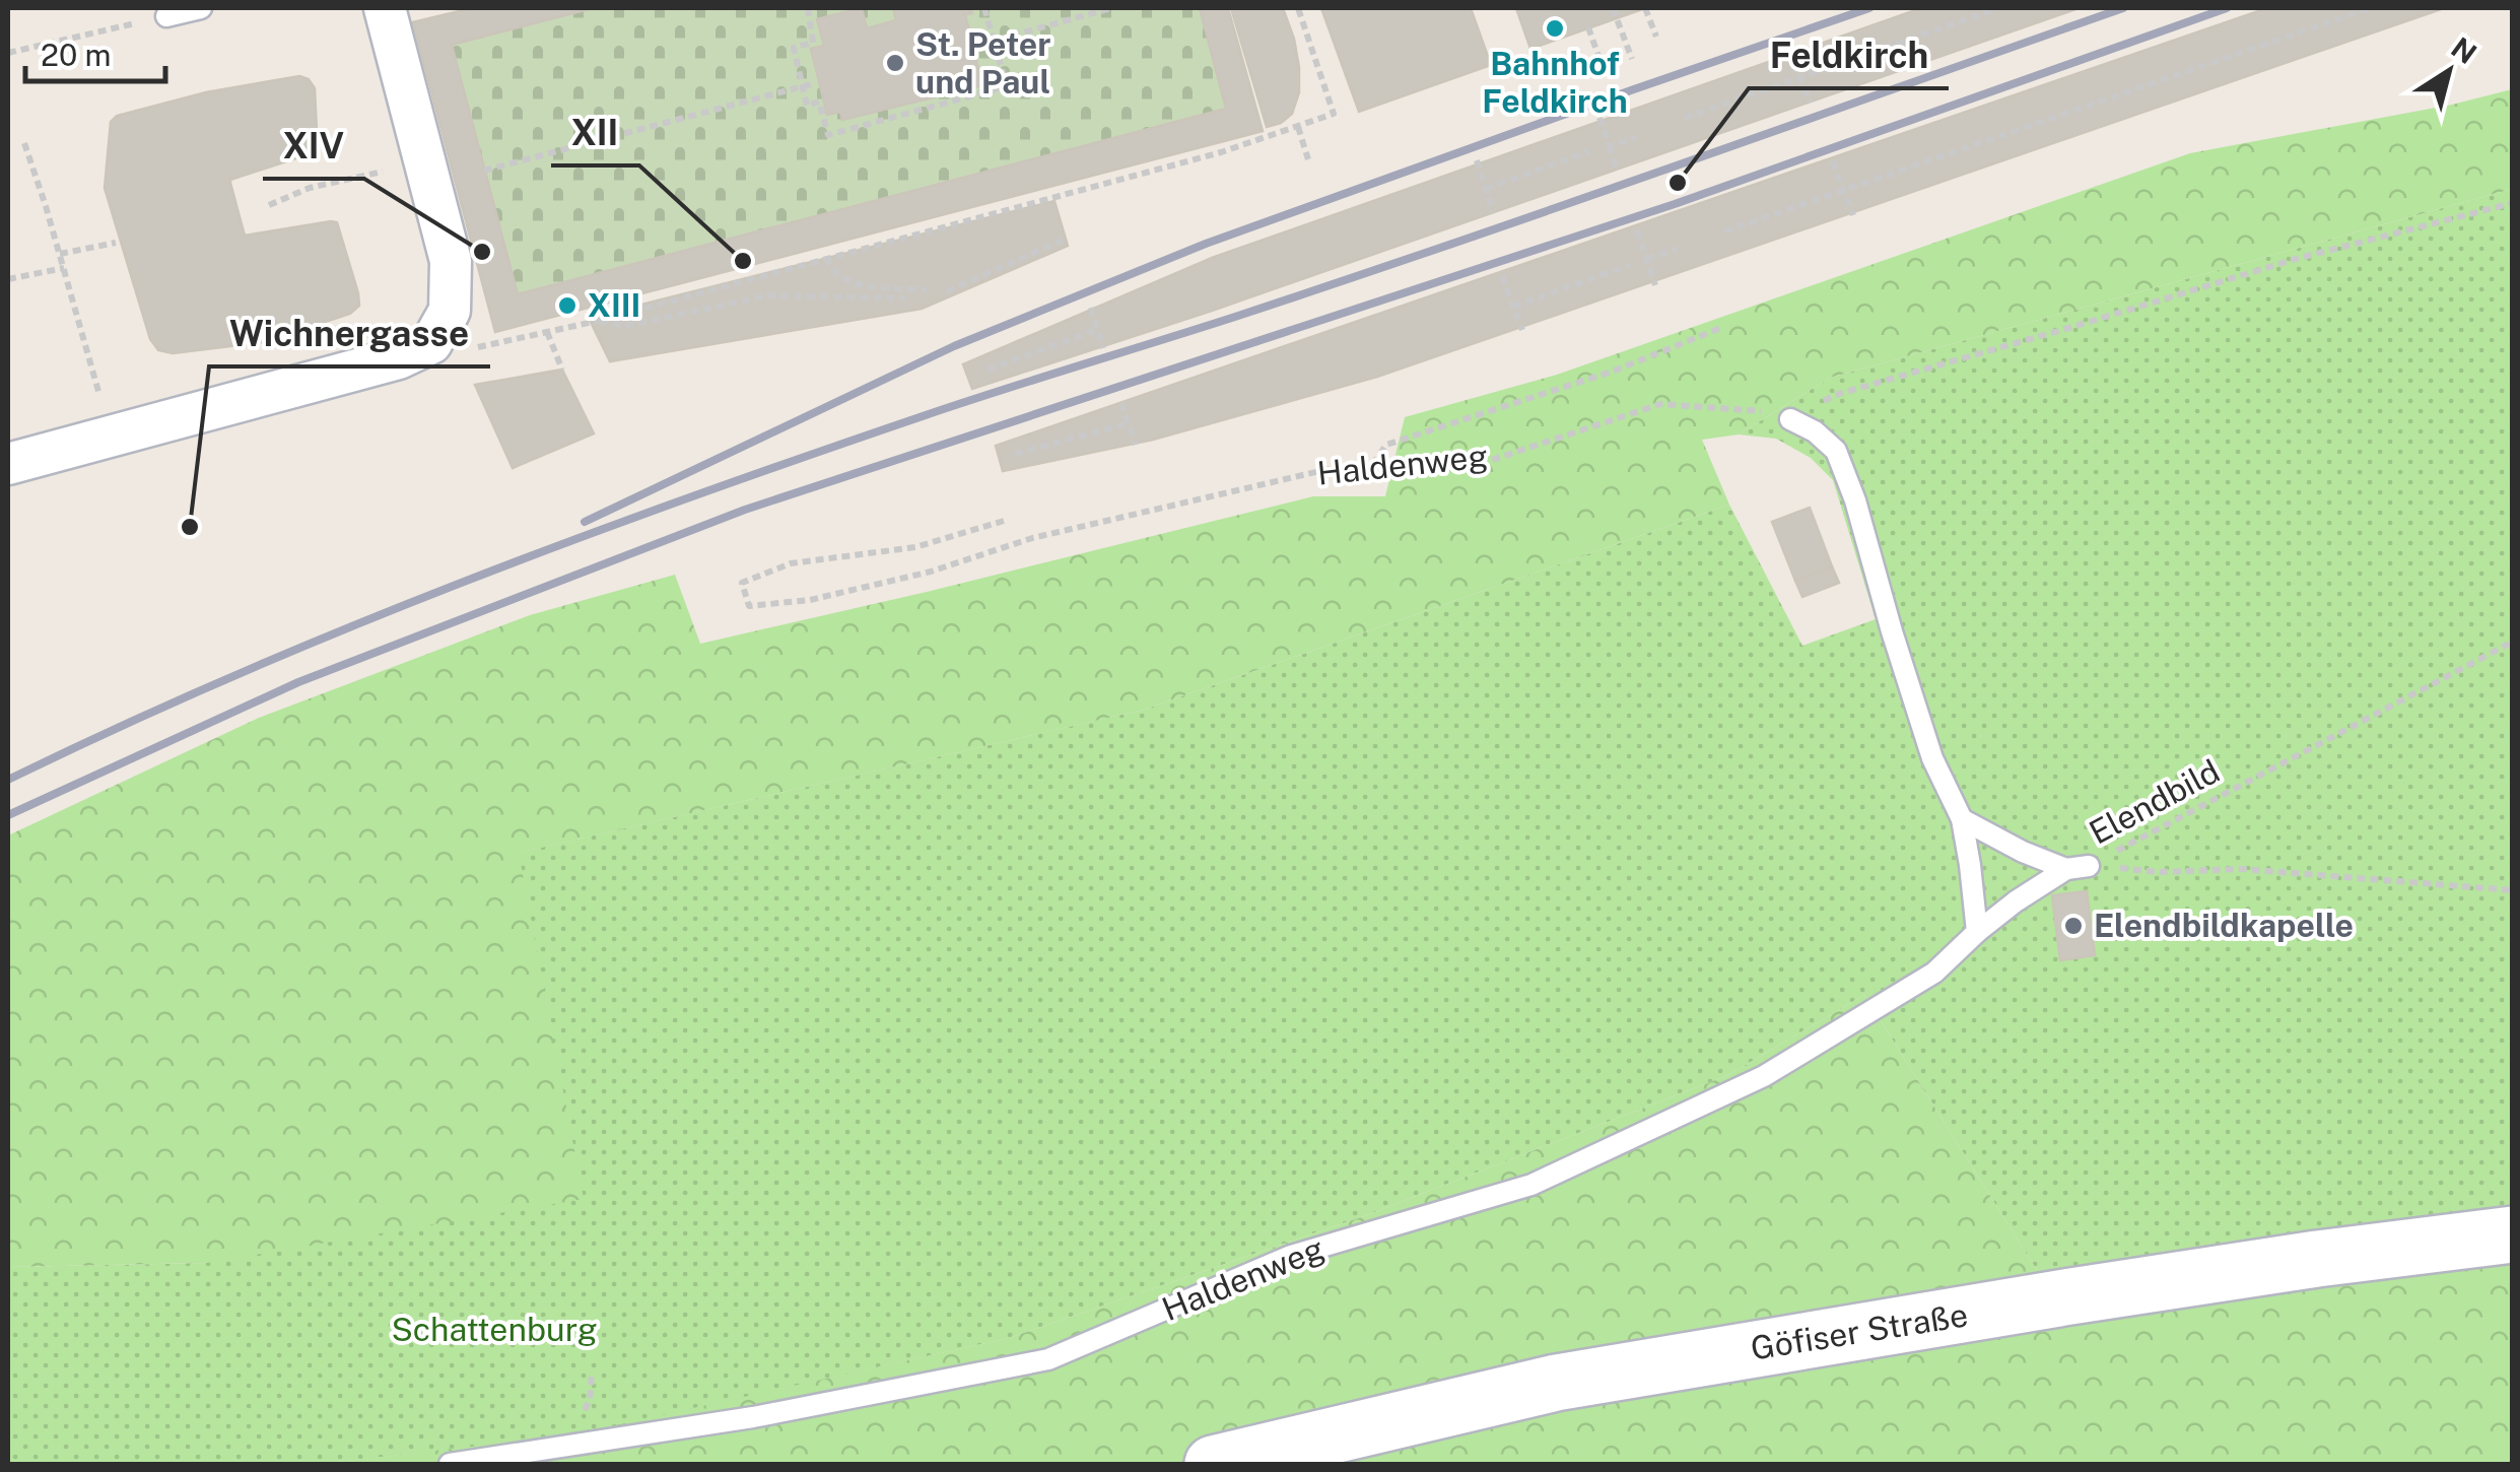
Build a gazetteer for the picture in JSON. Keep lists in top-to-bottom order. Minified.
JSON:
{"streets":{"main road":["Göfiser Straße"],"lane":["Haldenweg"],"path":["Elendbild"]},"crossings":[["Haldenweg","Elendbild"]],"parks":["Schattenburg"],"places":["Bahnhof Feldkirch","St. Peter und Paul","Feldkirch","XIV","XII","XIII","Wichnergasse","Elendbildkapelle"],"scale_bar":"20 m","north":"top right"}
